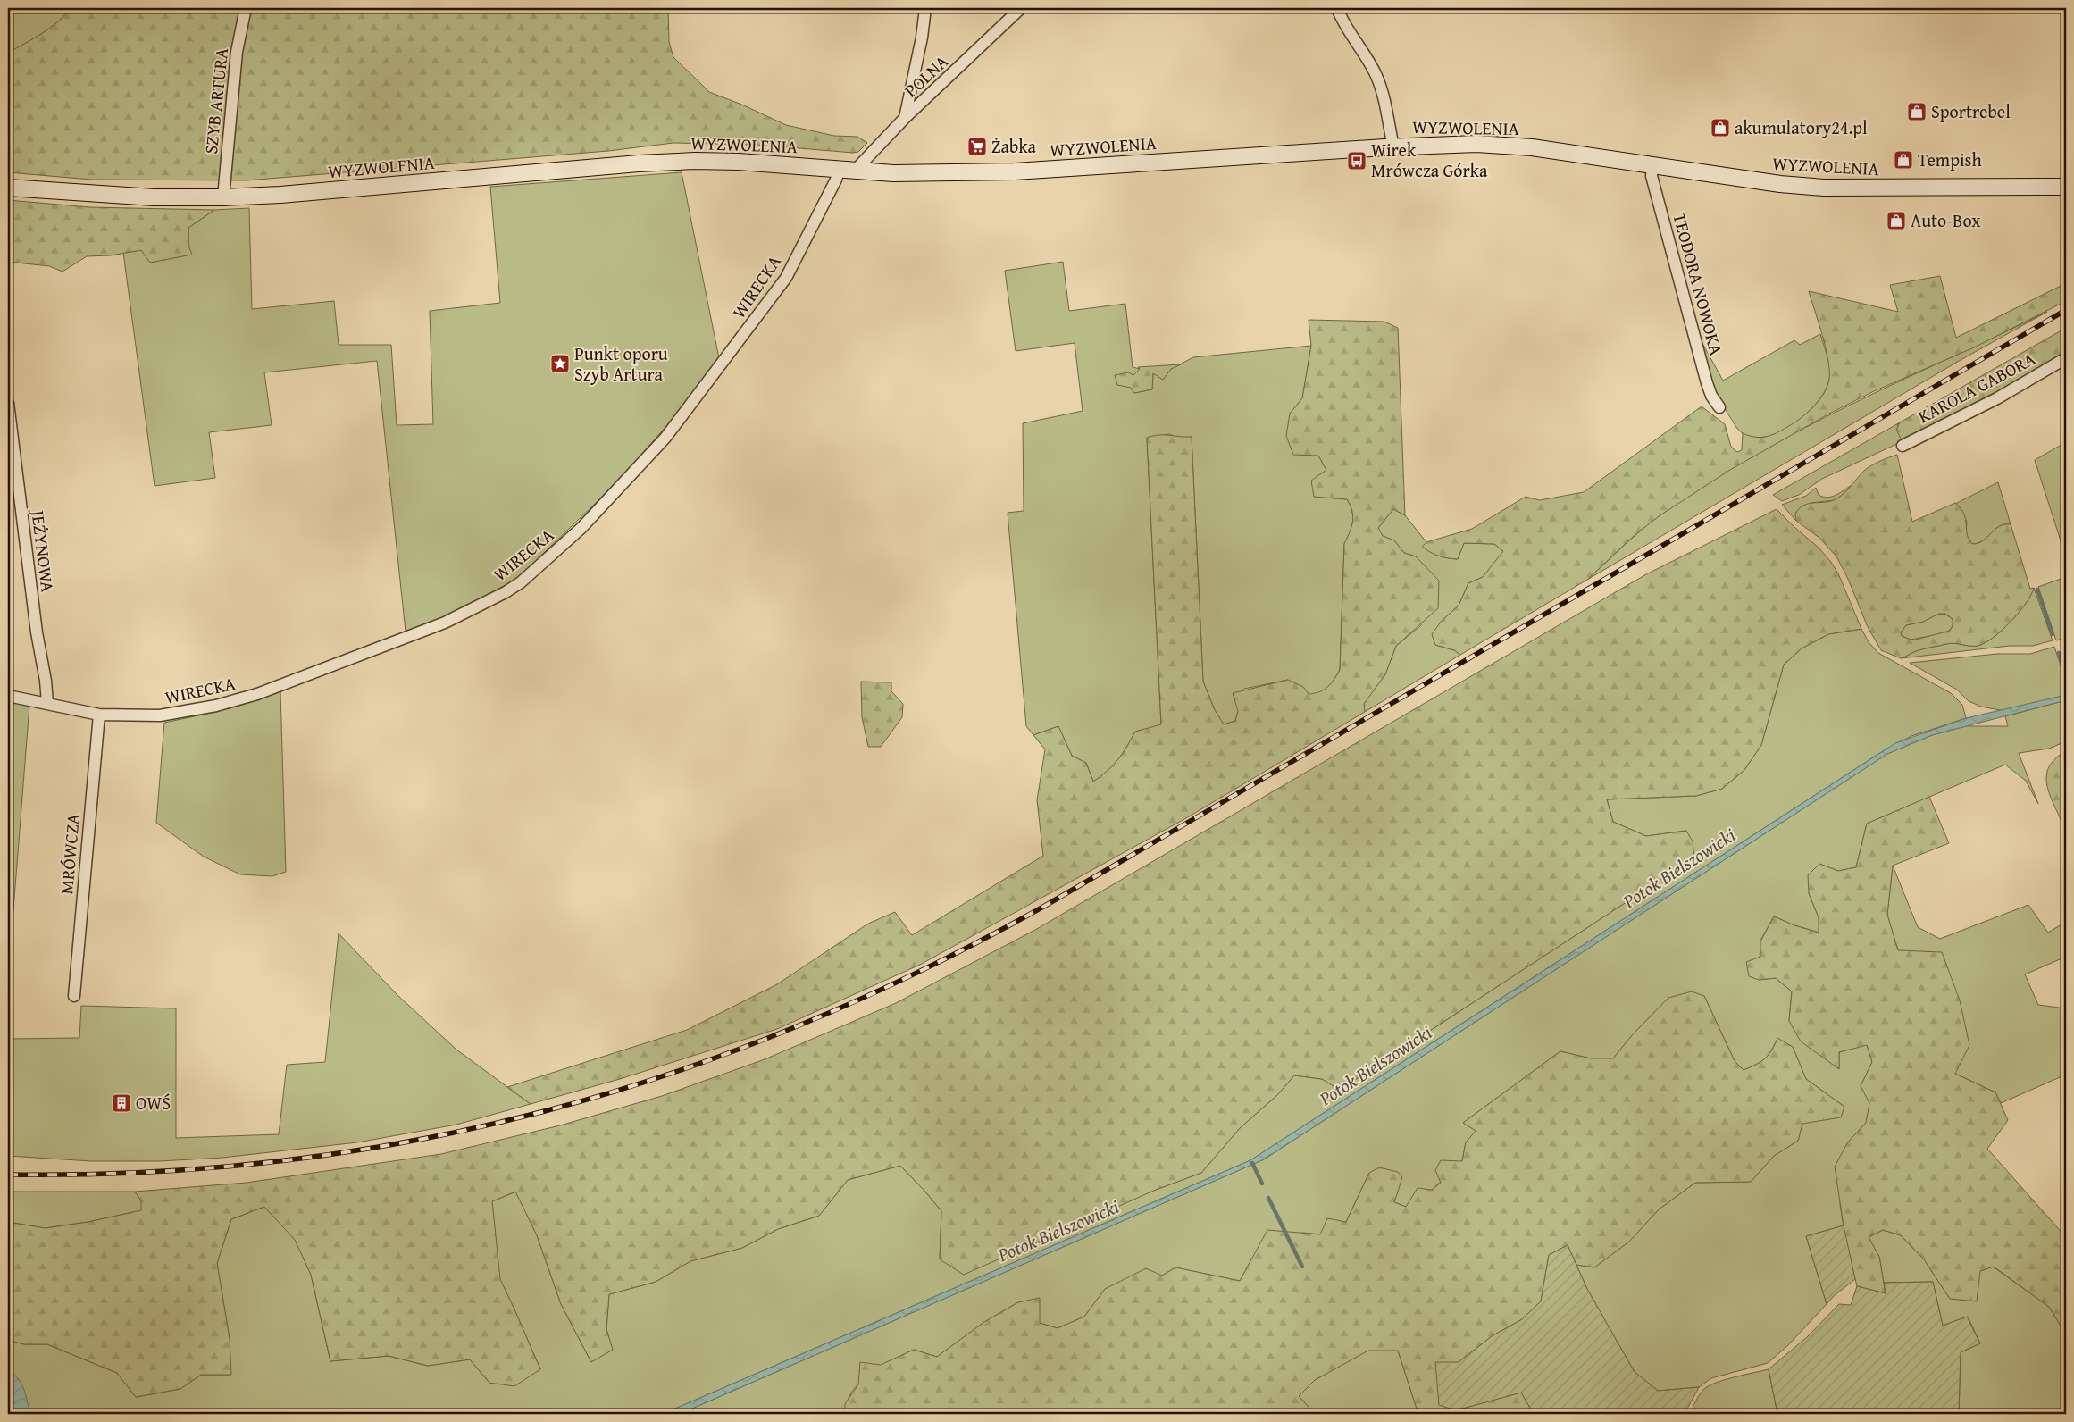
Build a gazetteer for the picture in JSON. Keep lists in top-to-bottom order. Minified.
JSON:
{"streets":{"street":["POLNA","SZYB ARTURA","WYZWOLENIA","TEODORA NOWOKA","WIRECKA","KAROLA GABORA","JEŻYNOWA","MRÓWCZA"]},"crossings":[["POLNA","WYZWOLENIA"],["SZYB ARTURA","WYZWOLENIA"],["WYZWOLENIA","TEODORA NOWOKA"],["WYZWOLENIA","WIRECKA"],["WIRECKA","JEŻYNOWA"],["WIRECKA","MRÓWCZA"]],"water":["Potok Bielszowicki"],"places":{"shop":["Sportrebel","akumulatory24.pl","Tempish","Auto-Box"],"supermarket":["Żabka"],"bus stop":["Wirek Mrówcza Górka"],"place":["Punkt oporu Szyb Artura"],"building":["OWŚ"]}}
